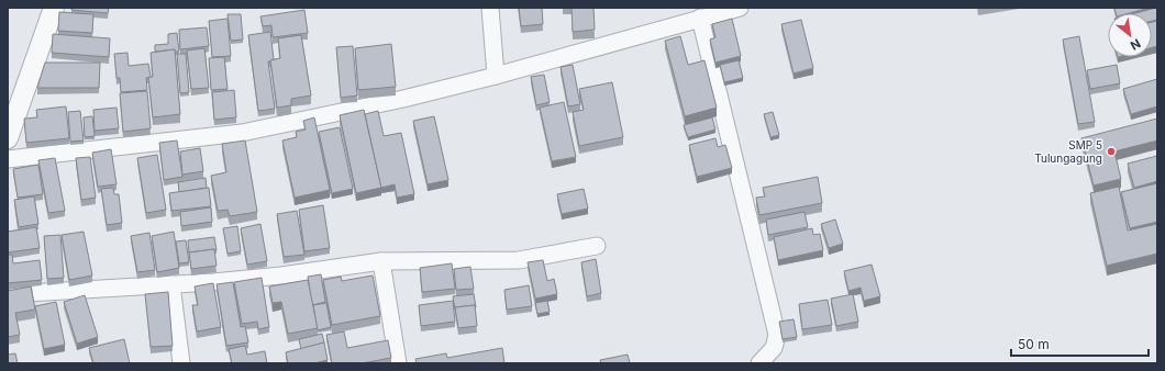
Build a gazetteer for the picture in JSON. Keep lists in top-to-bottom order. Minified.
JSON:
{"places":["SMP 5 Tulungagung"],"scale_bar":"50 m","north":"bottom right"}
